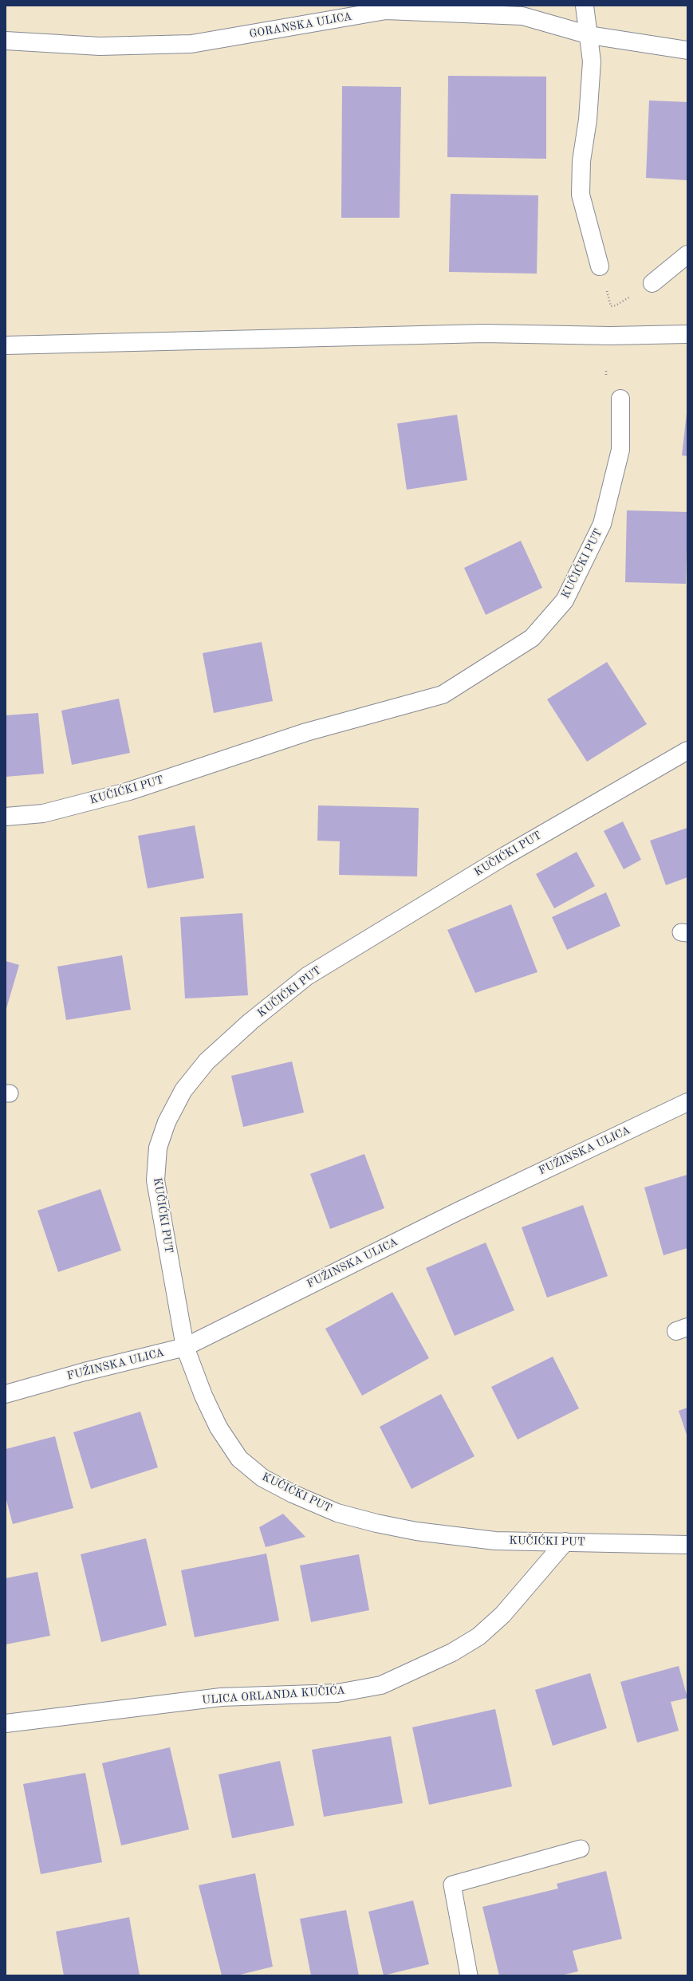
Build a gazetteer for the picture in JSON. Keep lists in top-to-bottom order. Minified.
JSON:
{"streets":{"street":["GORANSKA ULICA","KUČIĆKI PUT","FUŽINSKA ULICA","ULICA ORLANDA KUČIĆA"]},"crossings":[["KUČIĆKI PUT","FUŽINSKA ULICA"],["KUČIĆKI PUT","ULICA ORLANDA KUČIĆA"]]}
